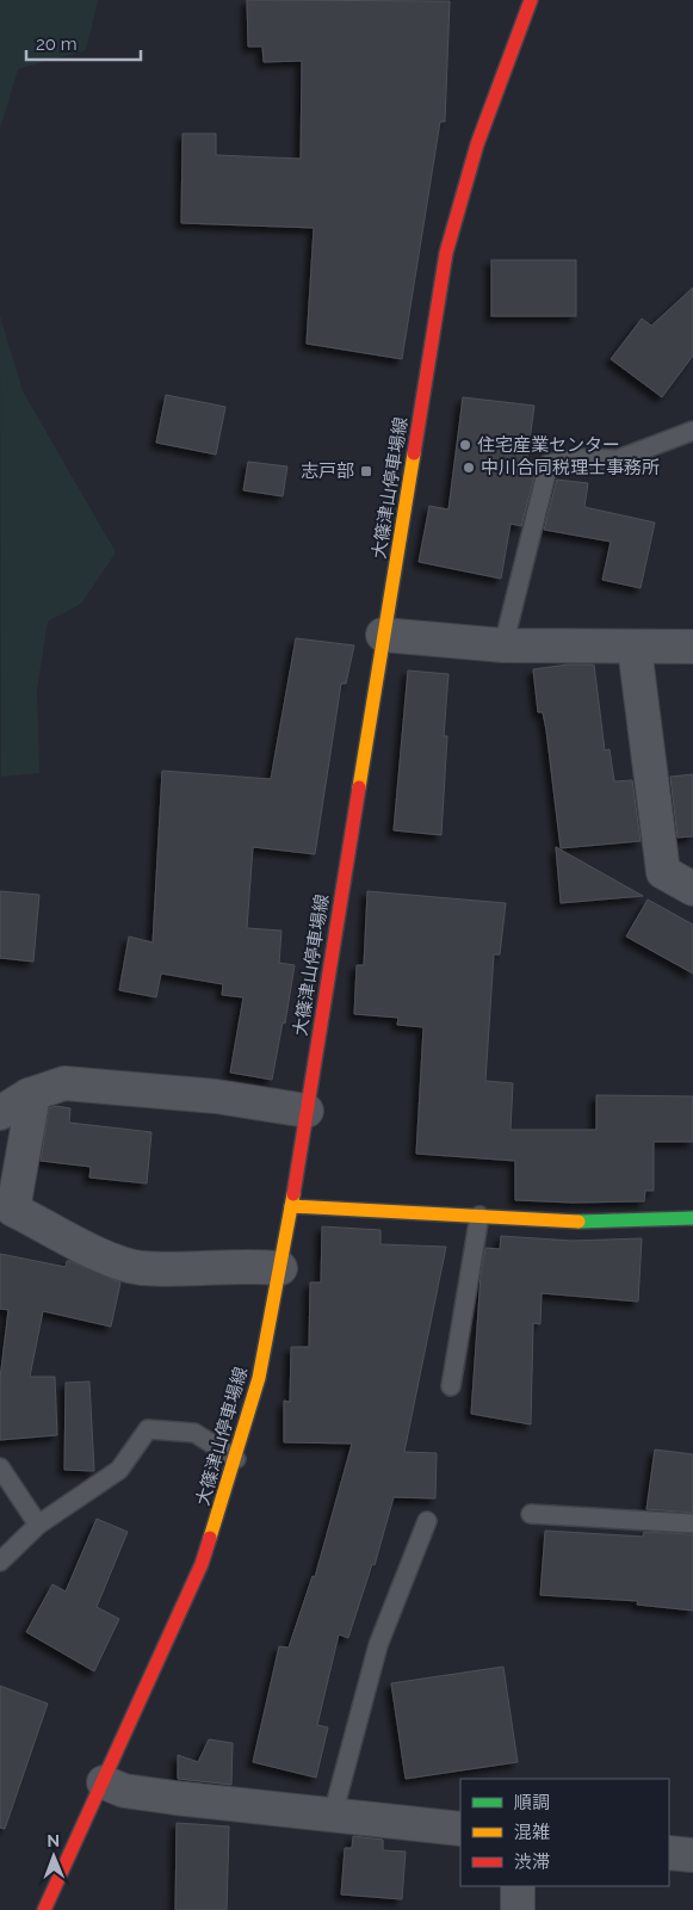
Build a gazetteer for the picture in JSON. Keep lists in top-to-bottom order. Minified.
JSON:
{"streets":{"main road":["大篠津山停車場線"]},"places":{"other":["住宅産業センター","中川合同税理士事務所"],"transit":["志戸部"]},"legend":["順調","混雑","渋滞"],"scale_bar":"20 m","north":"top"}
